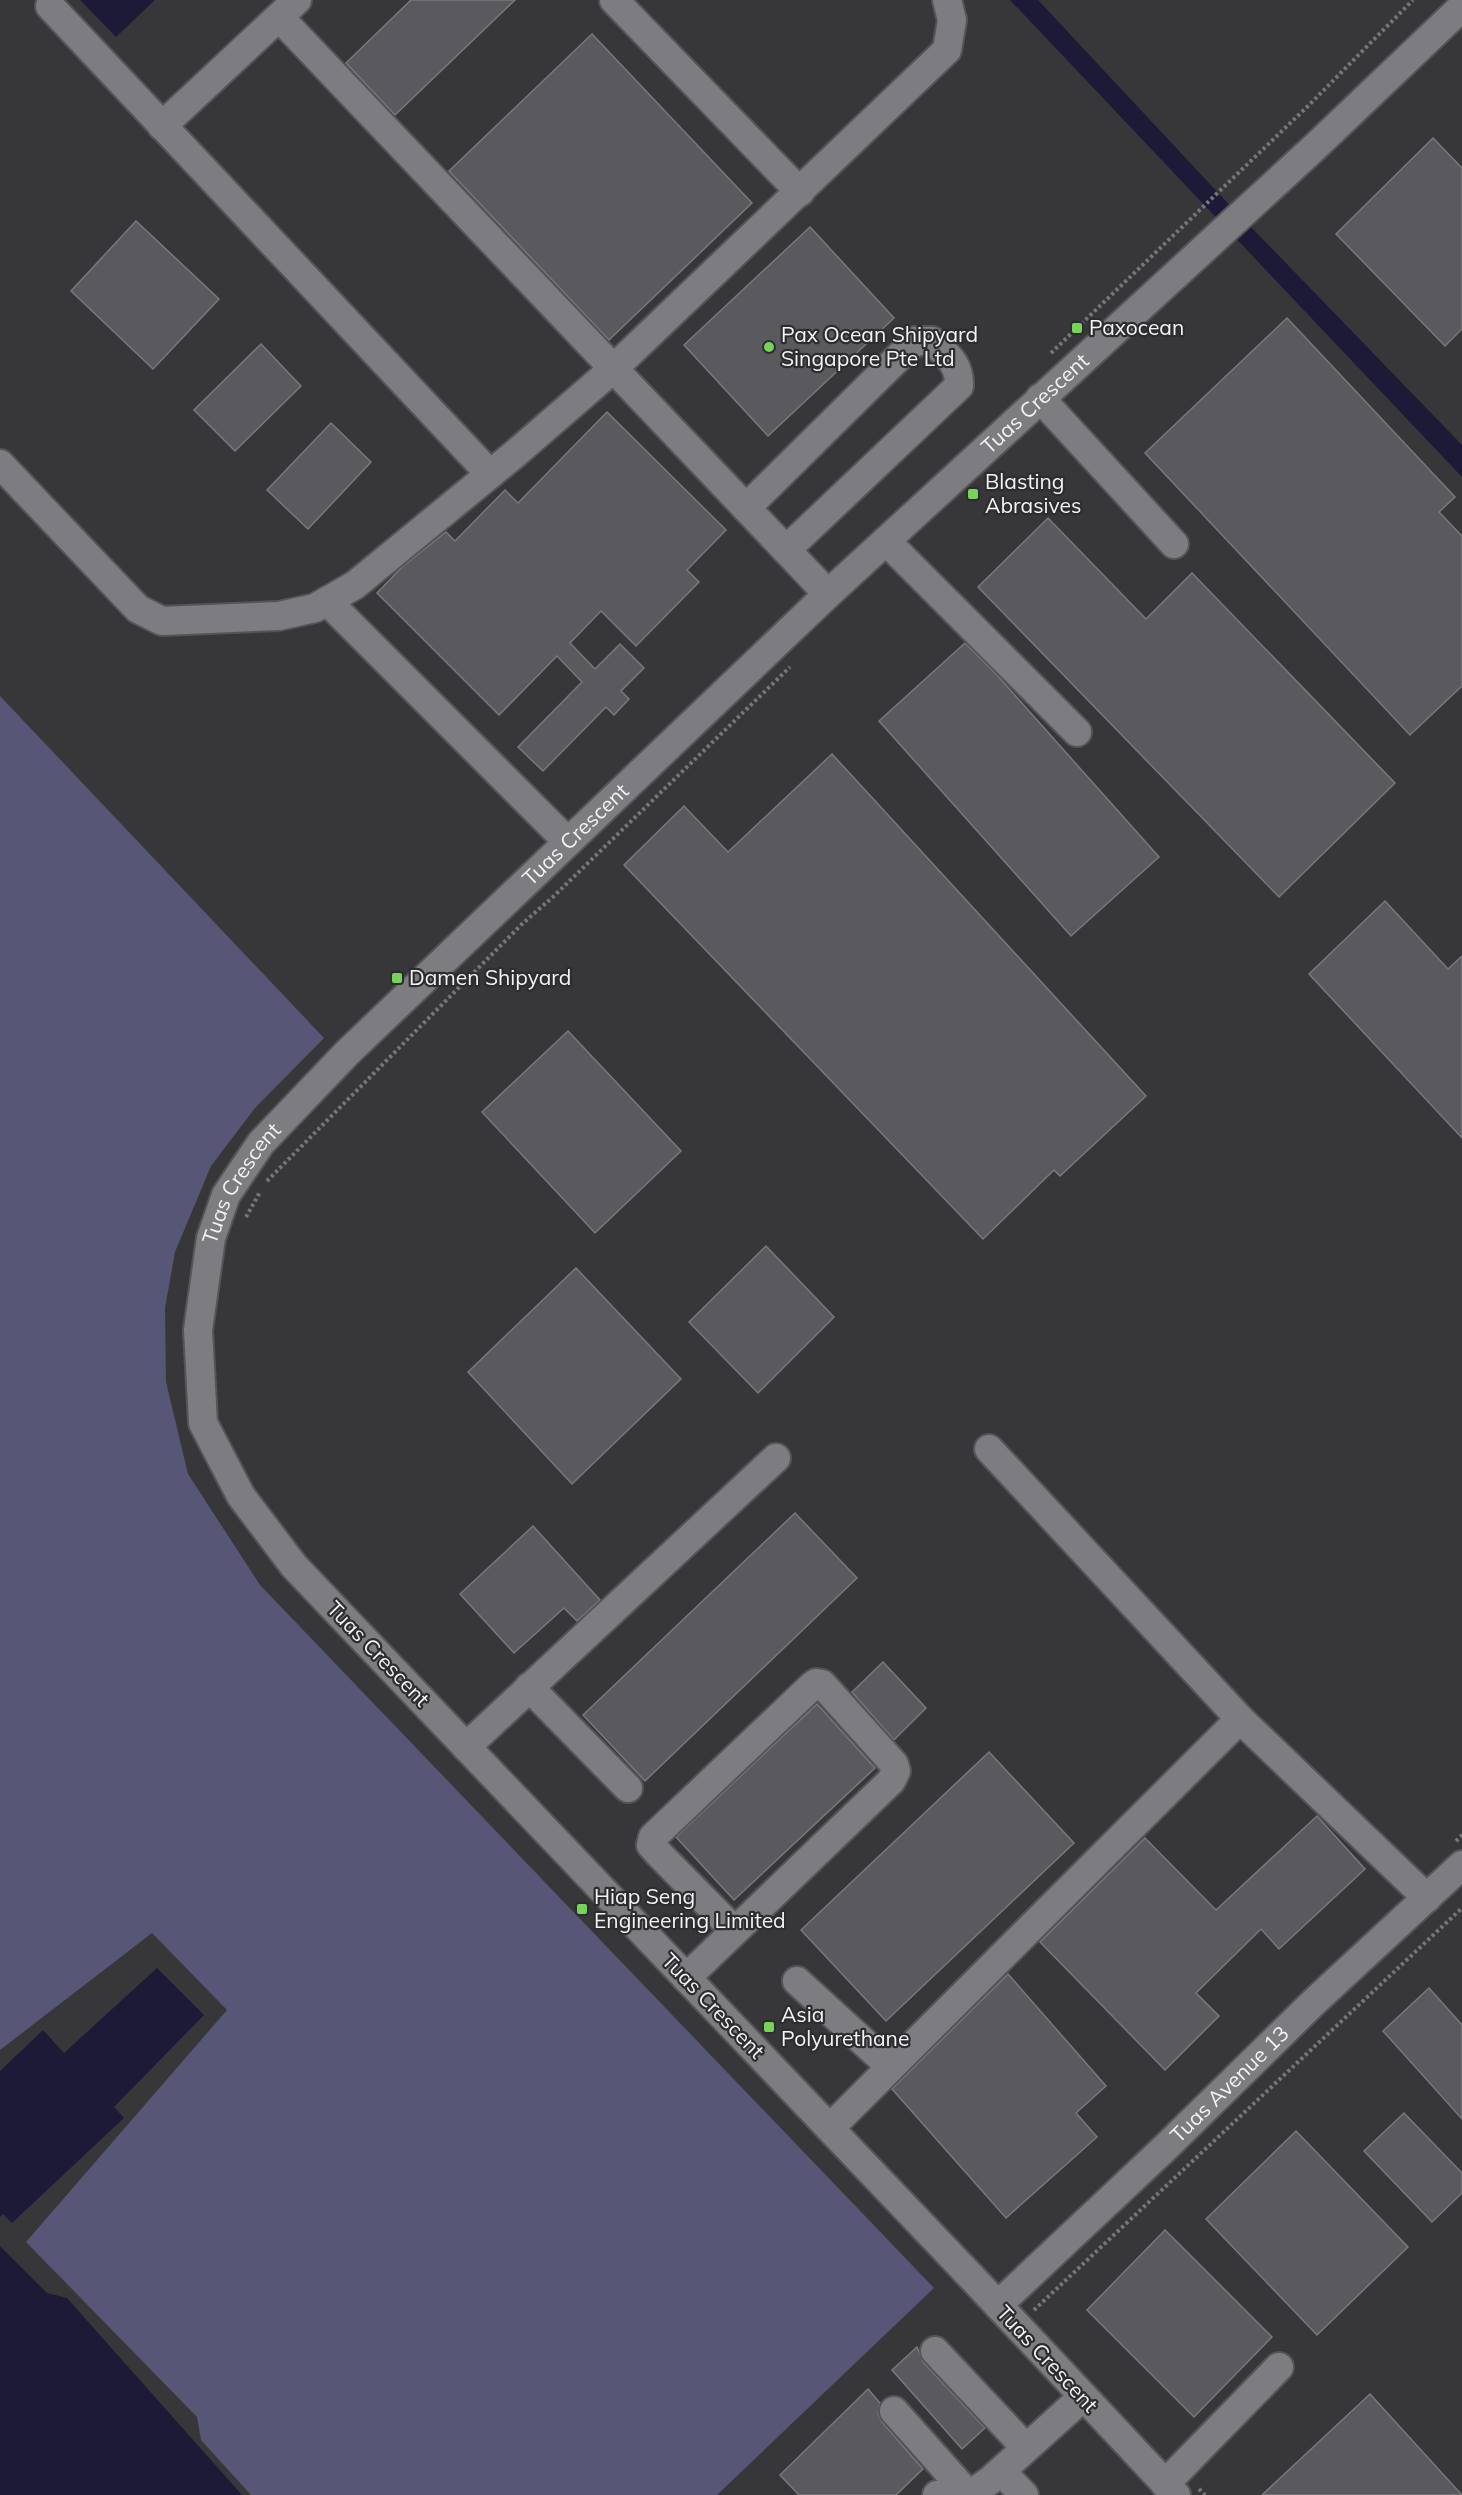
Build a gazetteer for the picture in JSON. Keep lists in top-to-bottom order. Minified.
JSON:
{"streets":{"street":["Tuas Crescent","Tuas Avenue 13"]},"crossings":[["Tuas Crescent","Tuas Avenue 13"]],"places":{"transit":["Paxocean","Blasting Abrasives","Damen Shipyard","Hiap Seng Engineering Limited","Asia Polyurethane"],"other":["Pax Ocean Shipyard Singapore Pte Ltd"]}}
